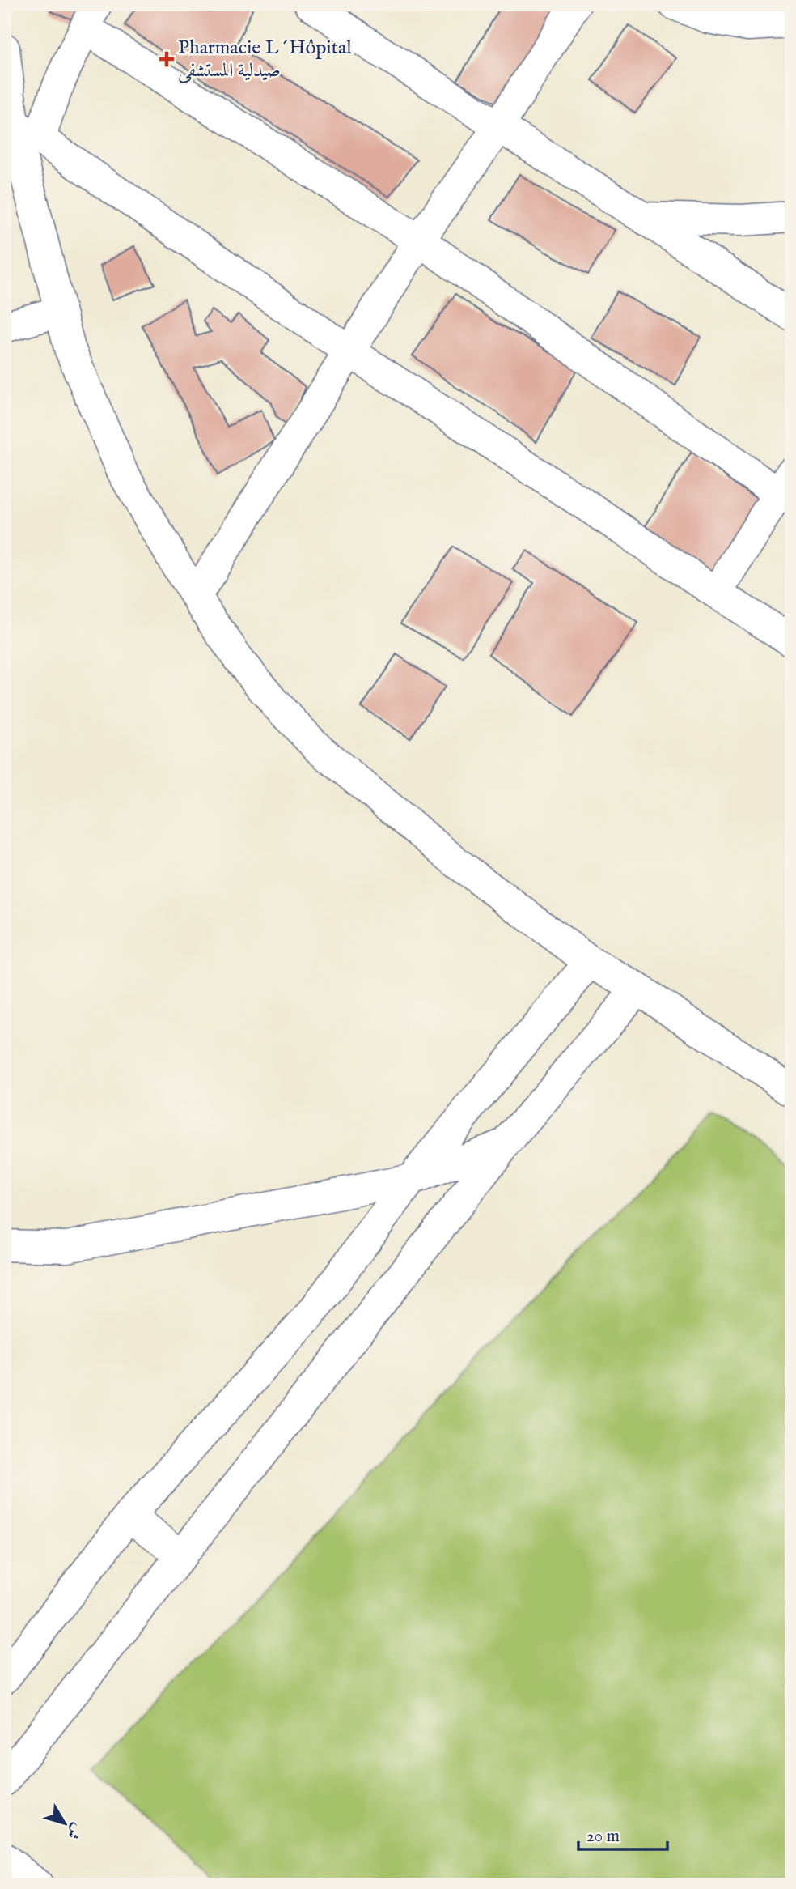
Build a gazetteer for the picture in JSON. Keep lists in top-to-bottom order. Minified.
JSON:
{"places":{"health":["Pharmacie L´Hôpital صيدلية المستشفى"]},"scale_bar":"20 m","north":"bottom right"}
